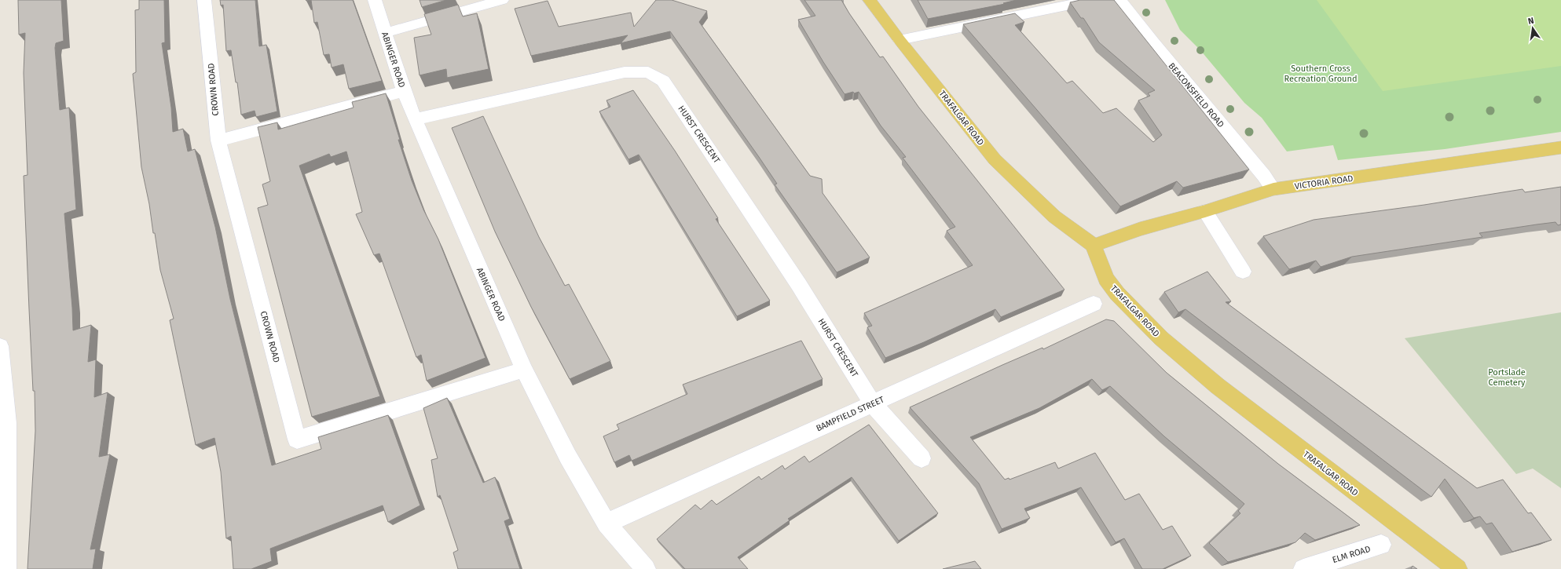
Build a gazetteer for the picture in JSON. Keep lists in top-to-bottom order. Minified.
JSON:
{"streets":{"main road":["TRAFALGAR ROAD","VICTORIA ROAD"],"street":["ABINGER ROAD","CROWN ROAD","BEACONSFIELD ROAD","HURST CRESCENT","BAMPFIELD STREET","ELM ROAD"]},"crossings":[["ABINGER ROAD","CROWN ROAD"],["ABINGER ROAD","HURST CRESCENT"],["ABINGER ROAD","BAMPFIELD STREET"],["BEACONSFIELD ROAD","VICTORIA ROAD"],["TRAFALGAR ROAD","VICTORIA ROAD"],["HURST CRESCENT","BAMPFIELD STREET"]],"parks":["Southern Cross Recreation Ground","Portslade Cemetery"],"north":"top"}
